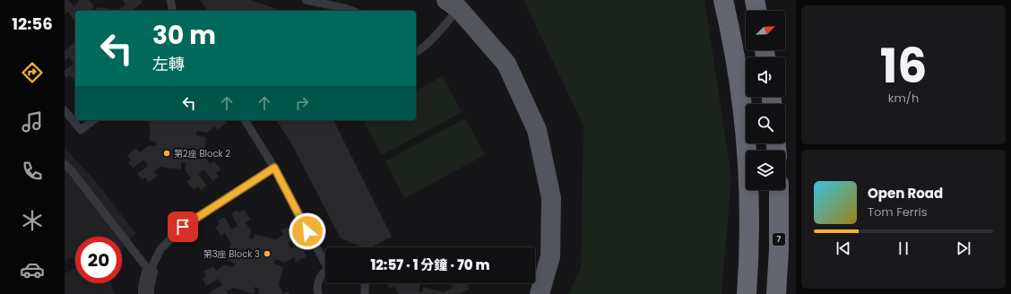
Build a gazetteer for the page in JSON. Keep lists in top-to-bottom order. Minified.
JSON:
{"streets":{"highway":["7"]},"places":["第2座 Block 2","第3座 Block 3"],"north":"top right","page":{"tabs":"12:56","tile":["16","km/h"],"turn":["30 m","左轉"],"song":["Open Road","Tom Ferris"],"limit":"20","trip":"12:57 · 1 分鐘 · 70 m"}}
